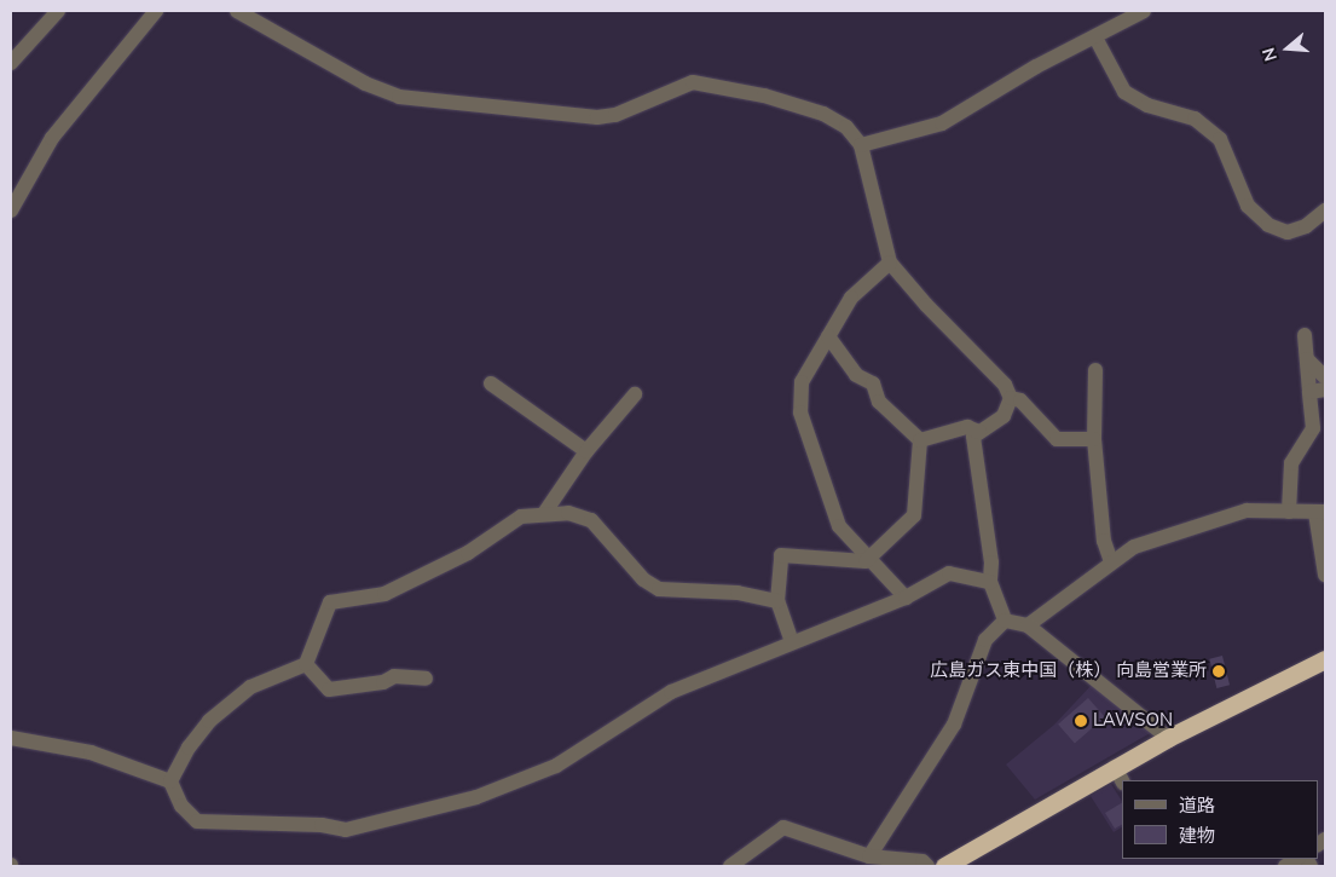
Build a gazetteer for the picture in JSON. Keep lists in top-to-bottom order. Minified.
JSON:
{"places":["広島ガス東中国（株） 向島営業所","LAWSON"],"legend":["道路","建物"],"north":"left"}
